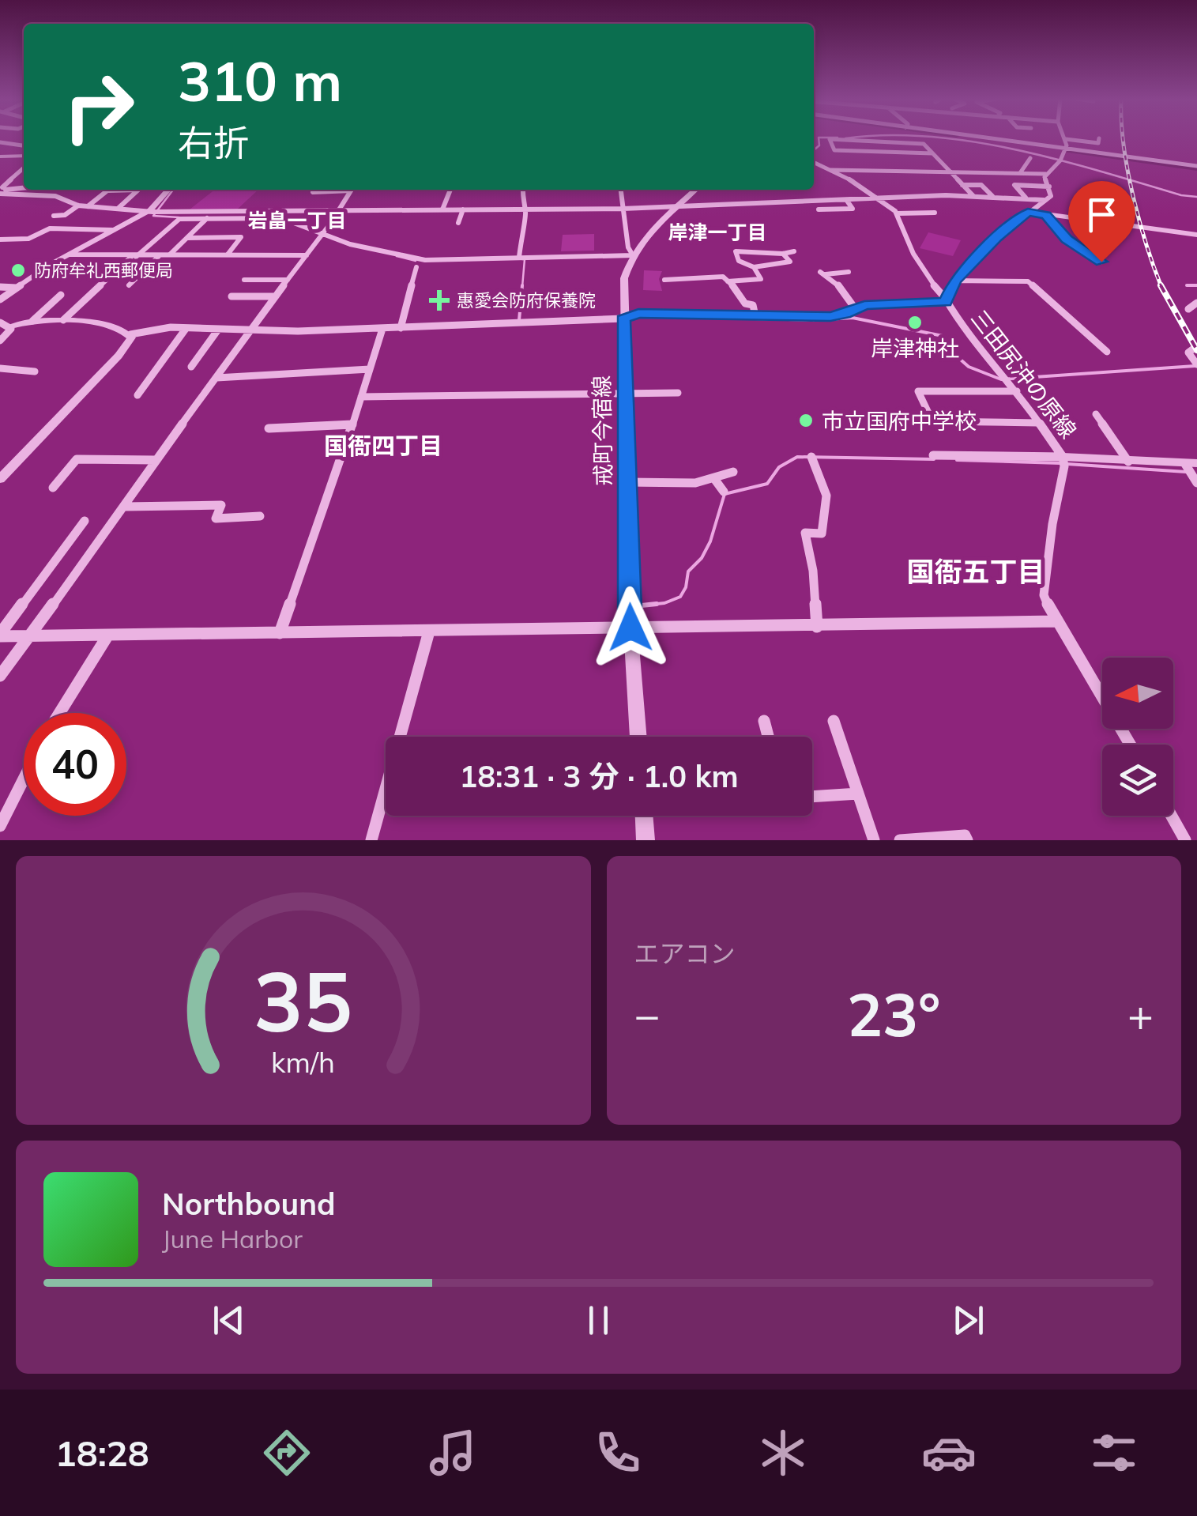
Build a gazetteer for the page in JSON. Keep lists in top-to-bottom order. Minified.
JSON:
{"streets":{"street":["三田尻沖の原線","戒町今宿線"]},"districts":["岩畠一丁目","岸津一丁目","国衙四丁目","国衙五丁目"],"places":{"other":["防府牟礼西郵便局","岸津神社","市立国府中学校"],"health":["惠愛会防府保養院"]},"north":"left","page":{"turn":["310 m","右折"],"limit":"40","trip":"18:31 · 3 分 · 1.0 km","tile":"エアコン","heat":["−","23°","+"],"song":["Northbound","June Harbor"],"tabs":"18:28","gauge":["35","km/h"]}}
